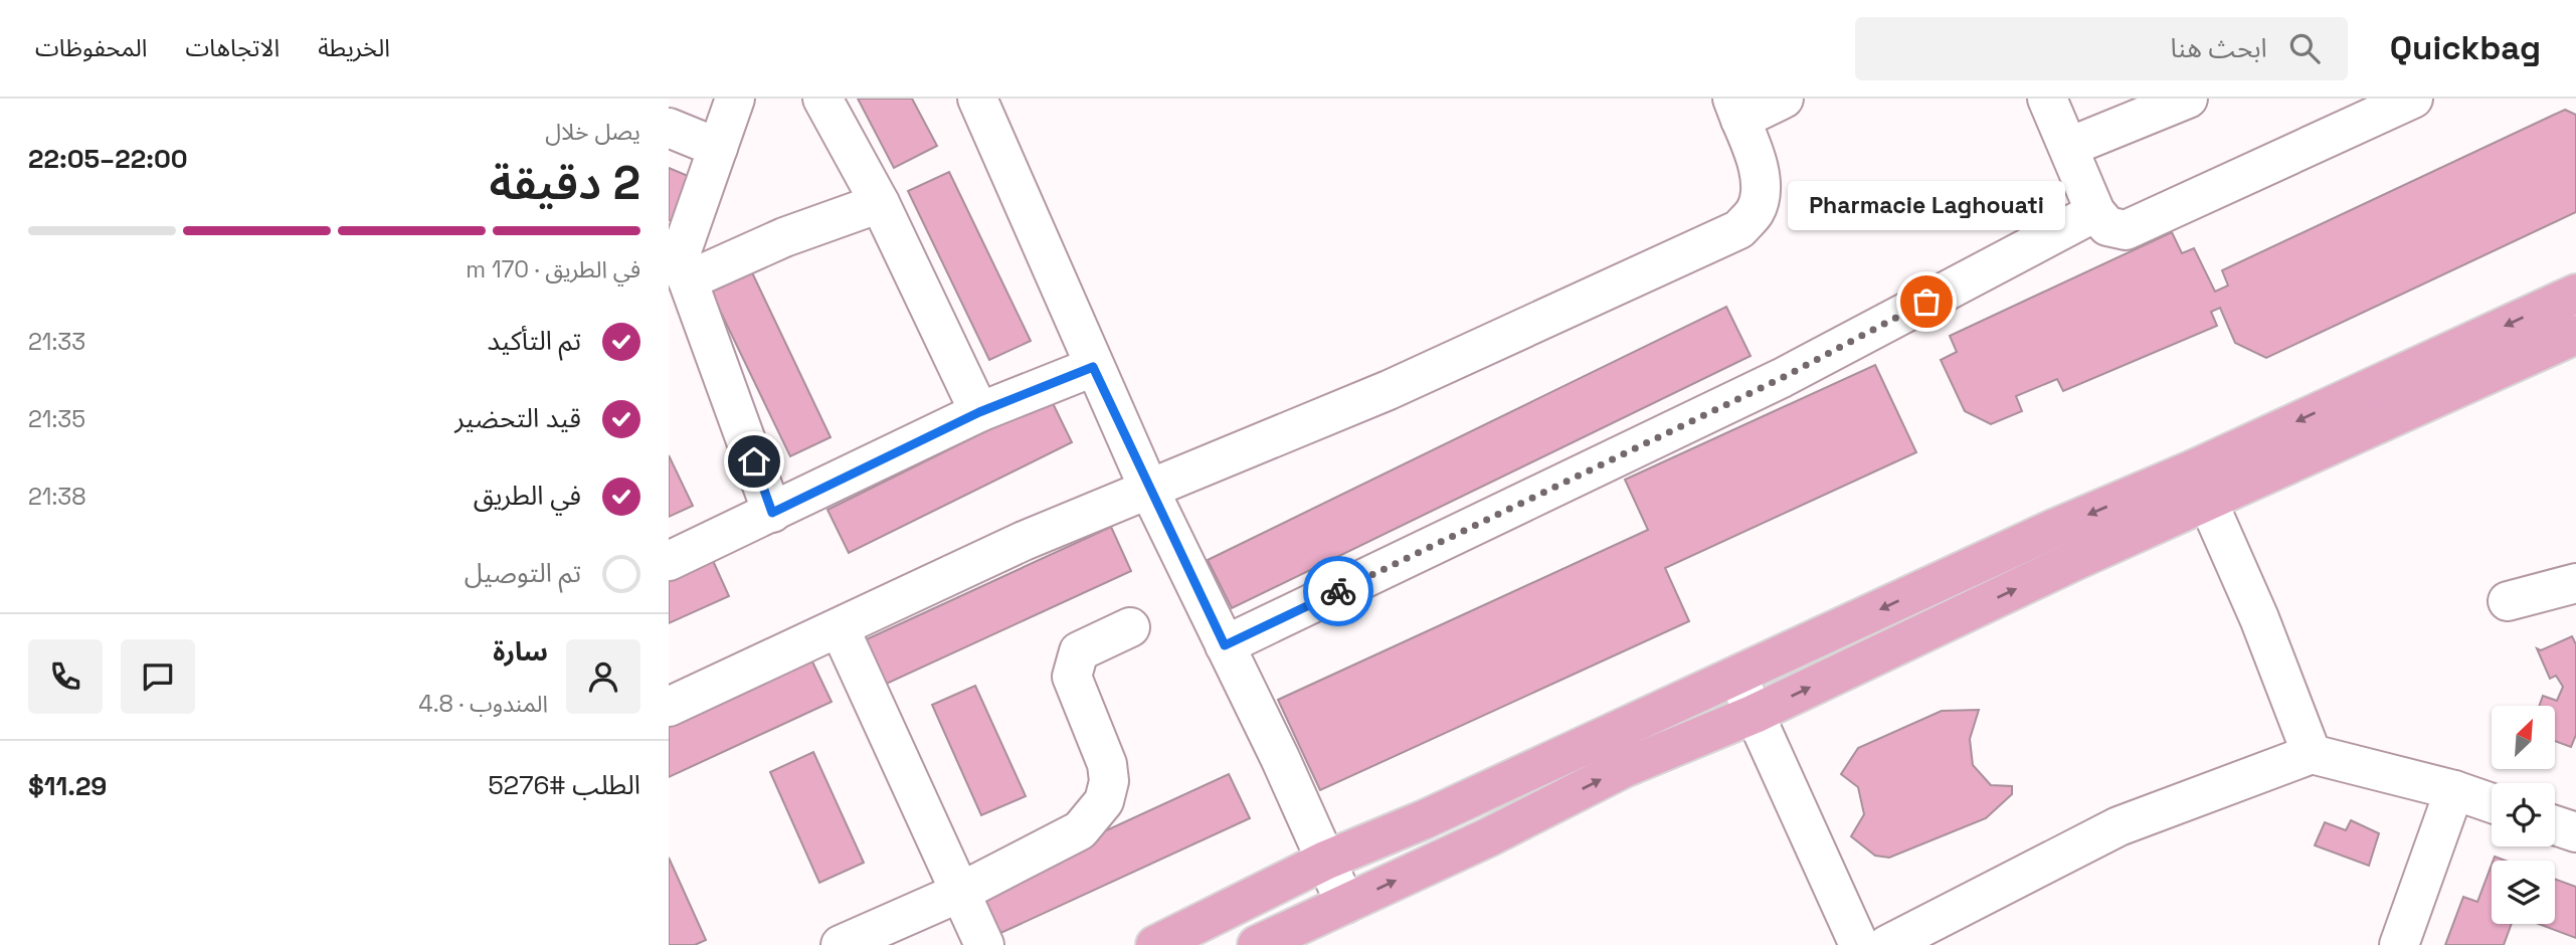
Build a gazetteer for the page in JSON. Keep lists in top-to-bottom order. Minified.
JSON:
{"places":["Pharmacie Laghouati"],"north":"top right","page":{"header":"Quickbag","search":"ابحث هنا","nav":["الخريطة","الاتجاهات","المحفوظات"],"heading":["2 دقيقة","يصل خلال","22:00–22:05"],"panel":["سارة","المندوب · 4.8","الطلب #5276","$11.29"],"bubble":"Pharmacie Laghouati","bar":"في الطريق · 170 m","list":[["تم التأكيد","21:33"],["قيد التحضير","21:35"],["في الطريق","21:38"],"تم التوصيل"]}}
